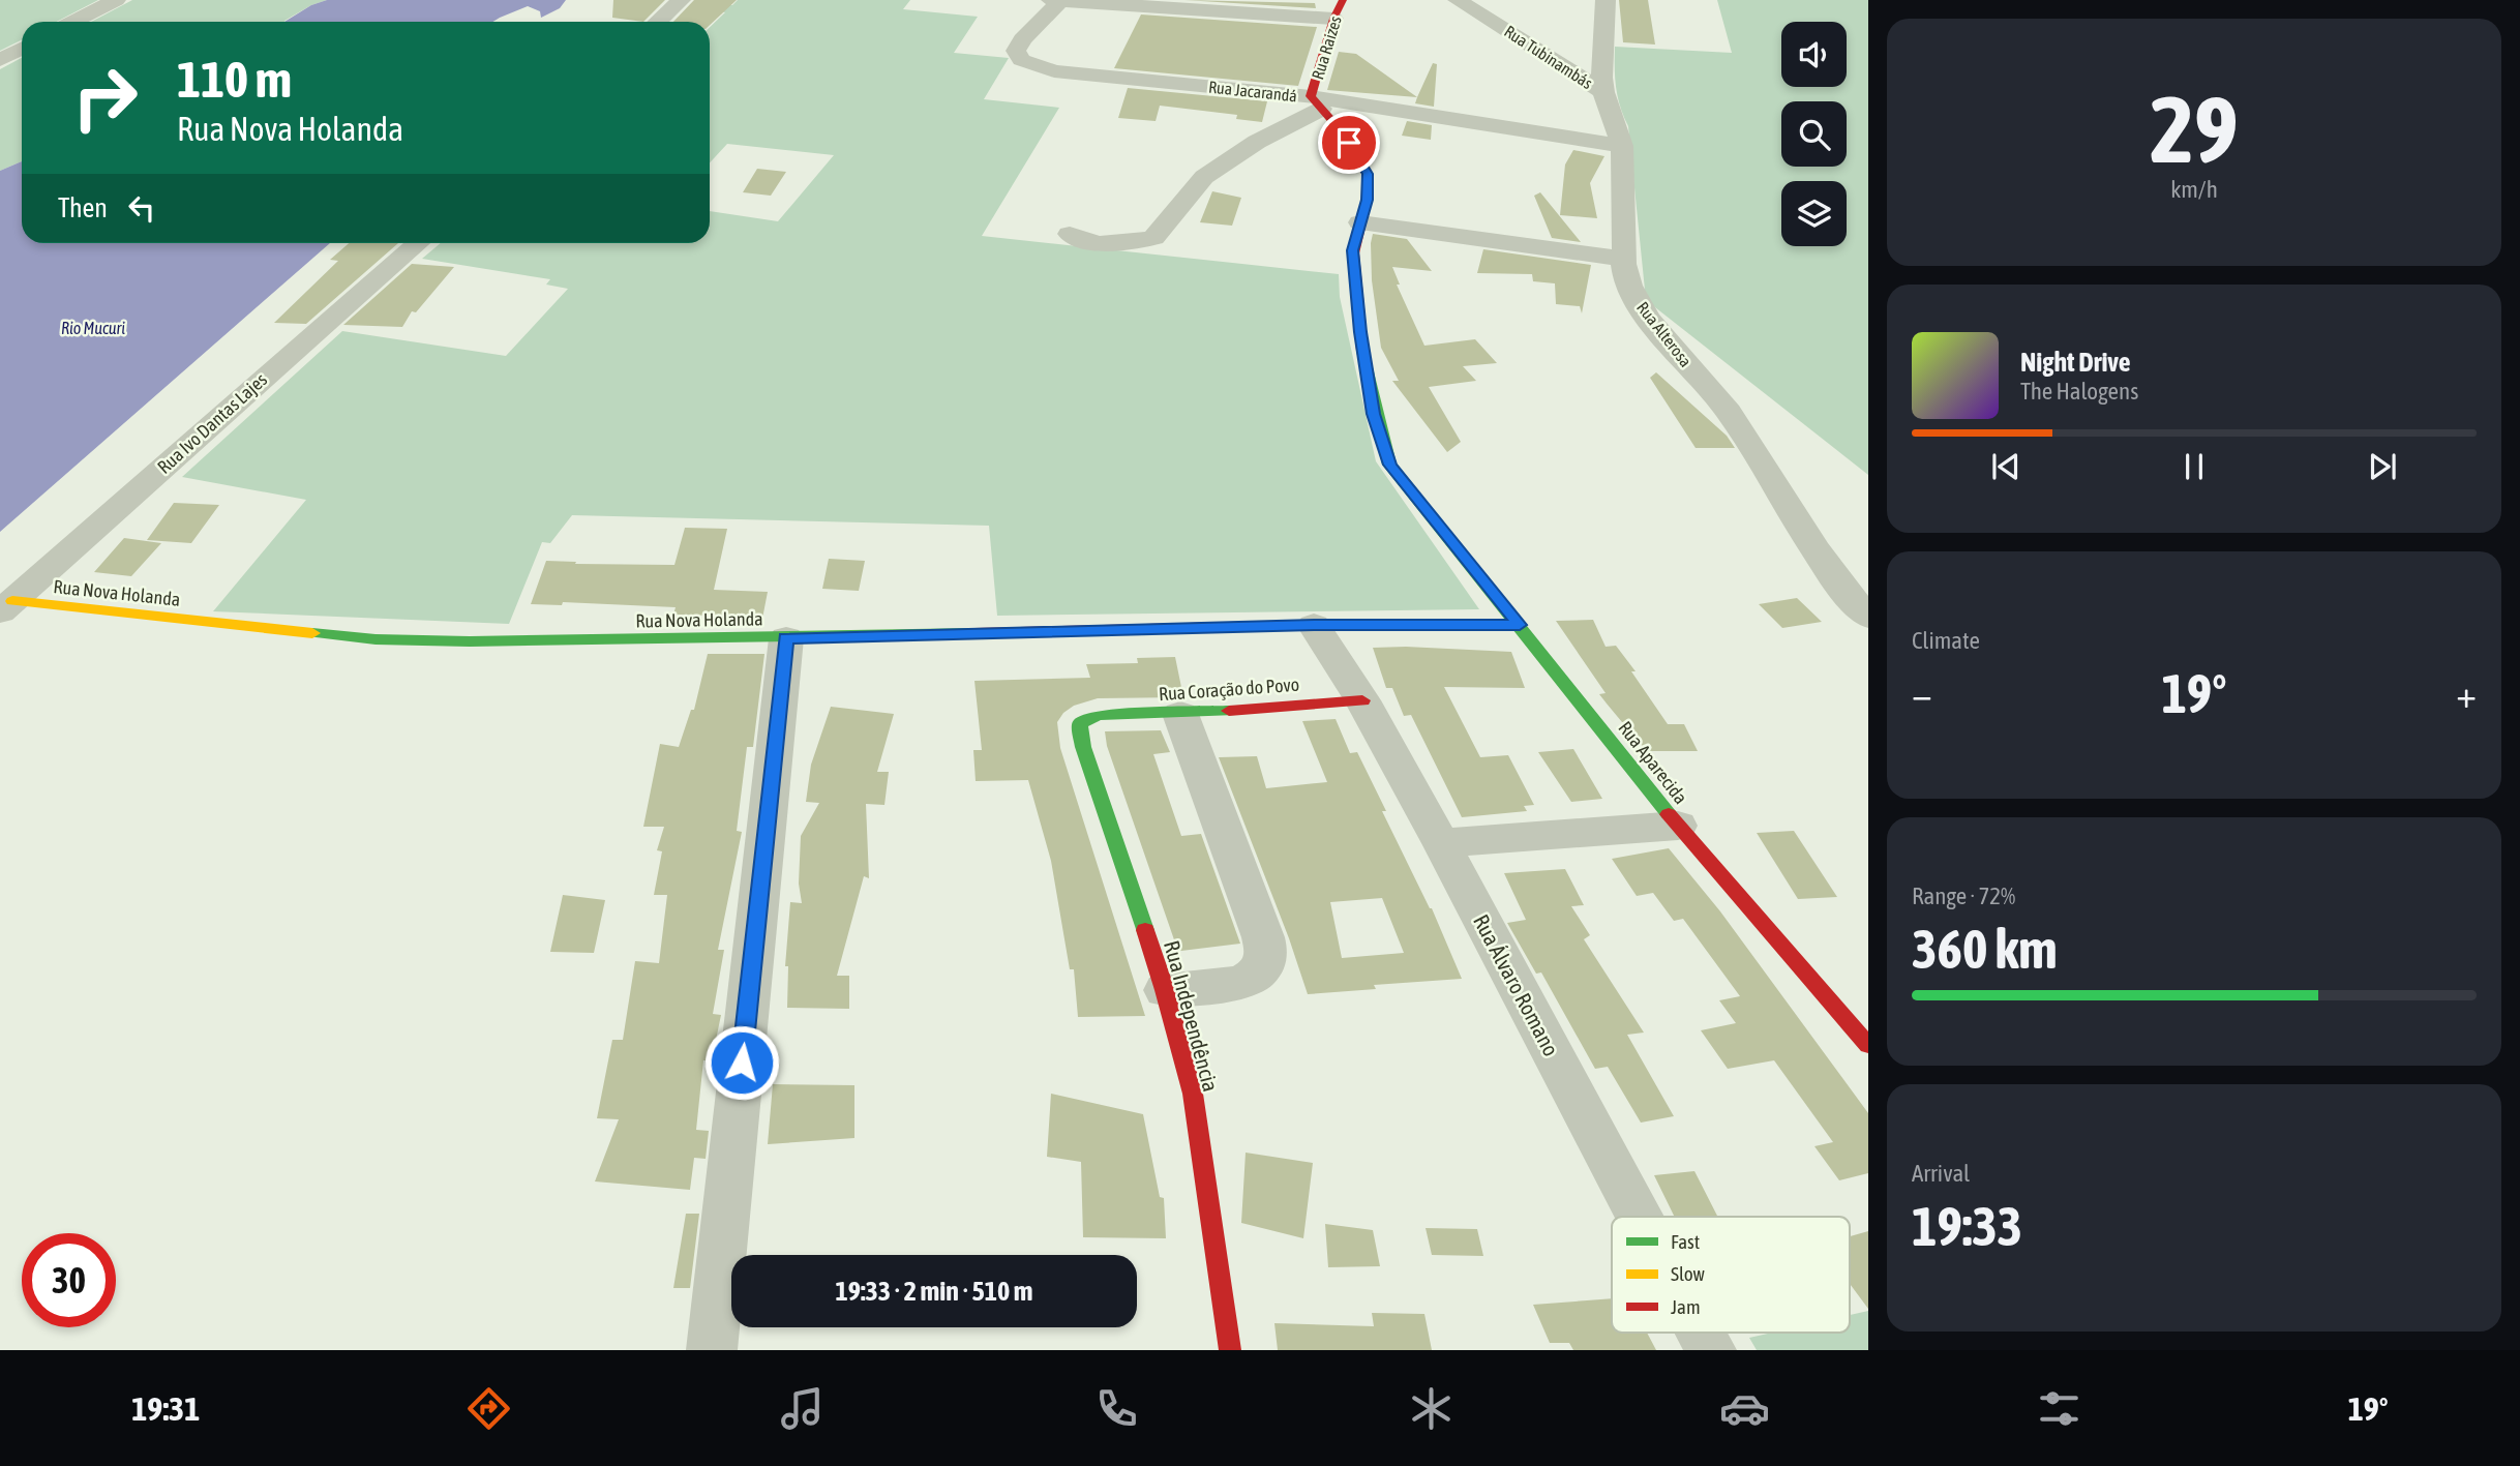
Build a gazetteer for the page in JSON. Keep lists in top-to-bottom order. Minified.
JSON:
{"streets":{"street":["Rua Raizes","Rua Tubinambás","Rua Jacarandá","Rua Alterosa","Rua Ivo Dantas Lajes","Rua Nova Holanda","Rua Coração do Povo","Rua Aparecida","Rua Álvaro Romano","Rua Independência"]},"crossings":[["Rua Raizes","Rua Jacarandá"],["Rua Tubinambás","Rua Alterosa"],["Rua Jacarandá","Rua Alterosa"],["Rua Ivo Dantas Lajes","Rua Nova Holanda"],["Rua Nova Holanda","Rua Aparecida"],["Rua Nova Holanda","Rua Álvaro Romano"],["Rua Coração do Povo","Rua Álvaro Romano"],["Rua Coração do Povo","Rua Independência"]],"water":["Rio Mucuri"],"legend":["Fast","Slow","Jam"],"page":{"tile":[["29","km/h"],"Climate",["Range · 72%","360 km"],["Arrival","19:33"]],"turn":["110 m","Rua Nova Holanda"],"then":"Then","song":["Night Drive","The Halogens"],"heat":["−","19°","+"],"limit":"30","trip":"19:33 · 2 min · 510 m","tabs":["19:31","19°"]}}
